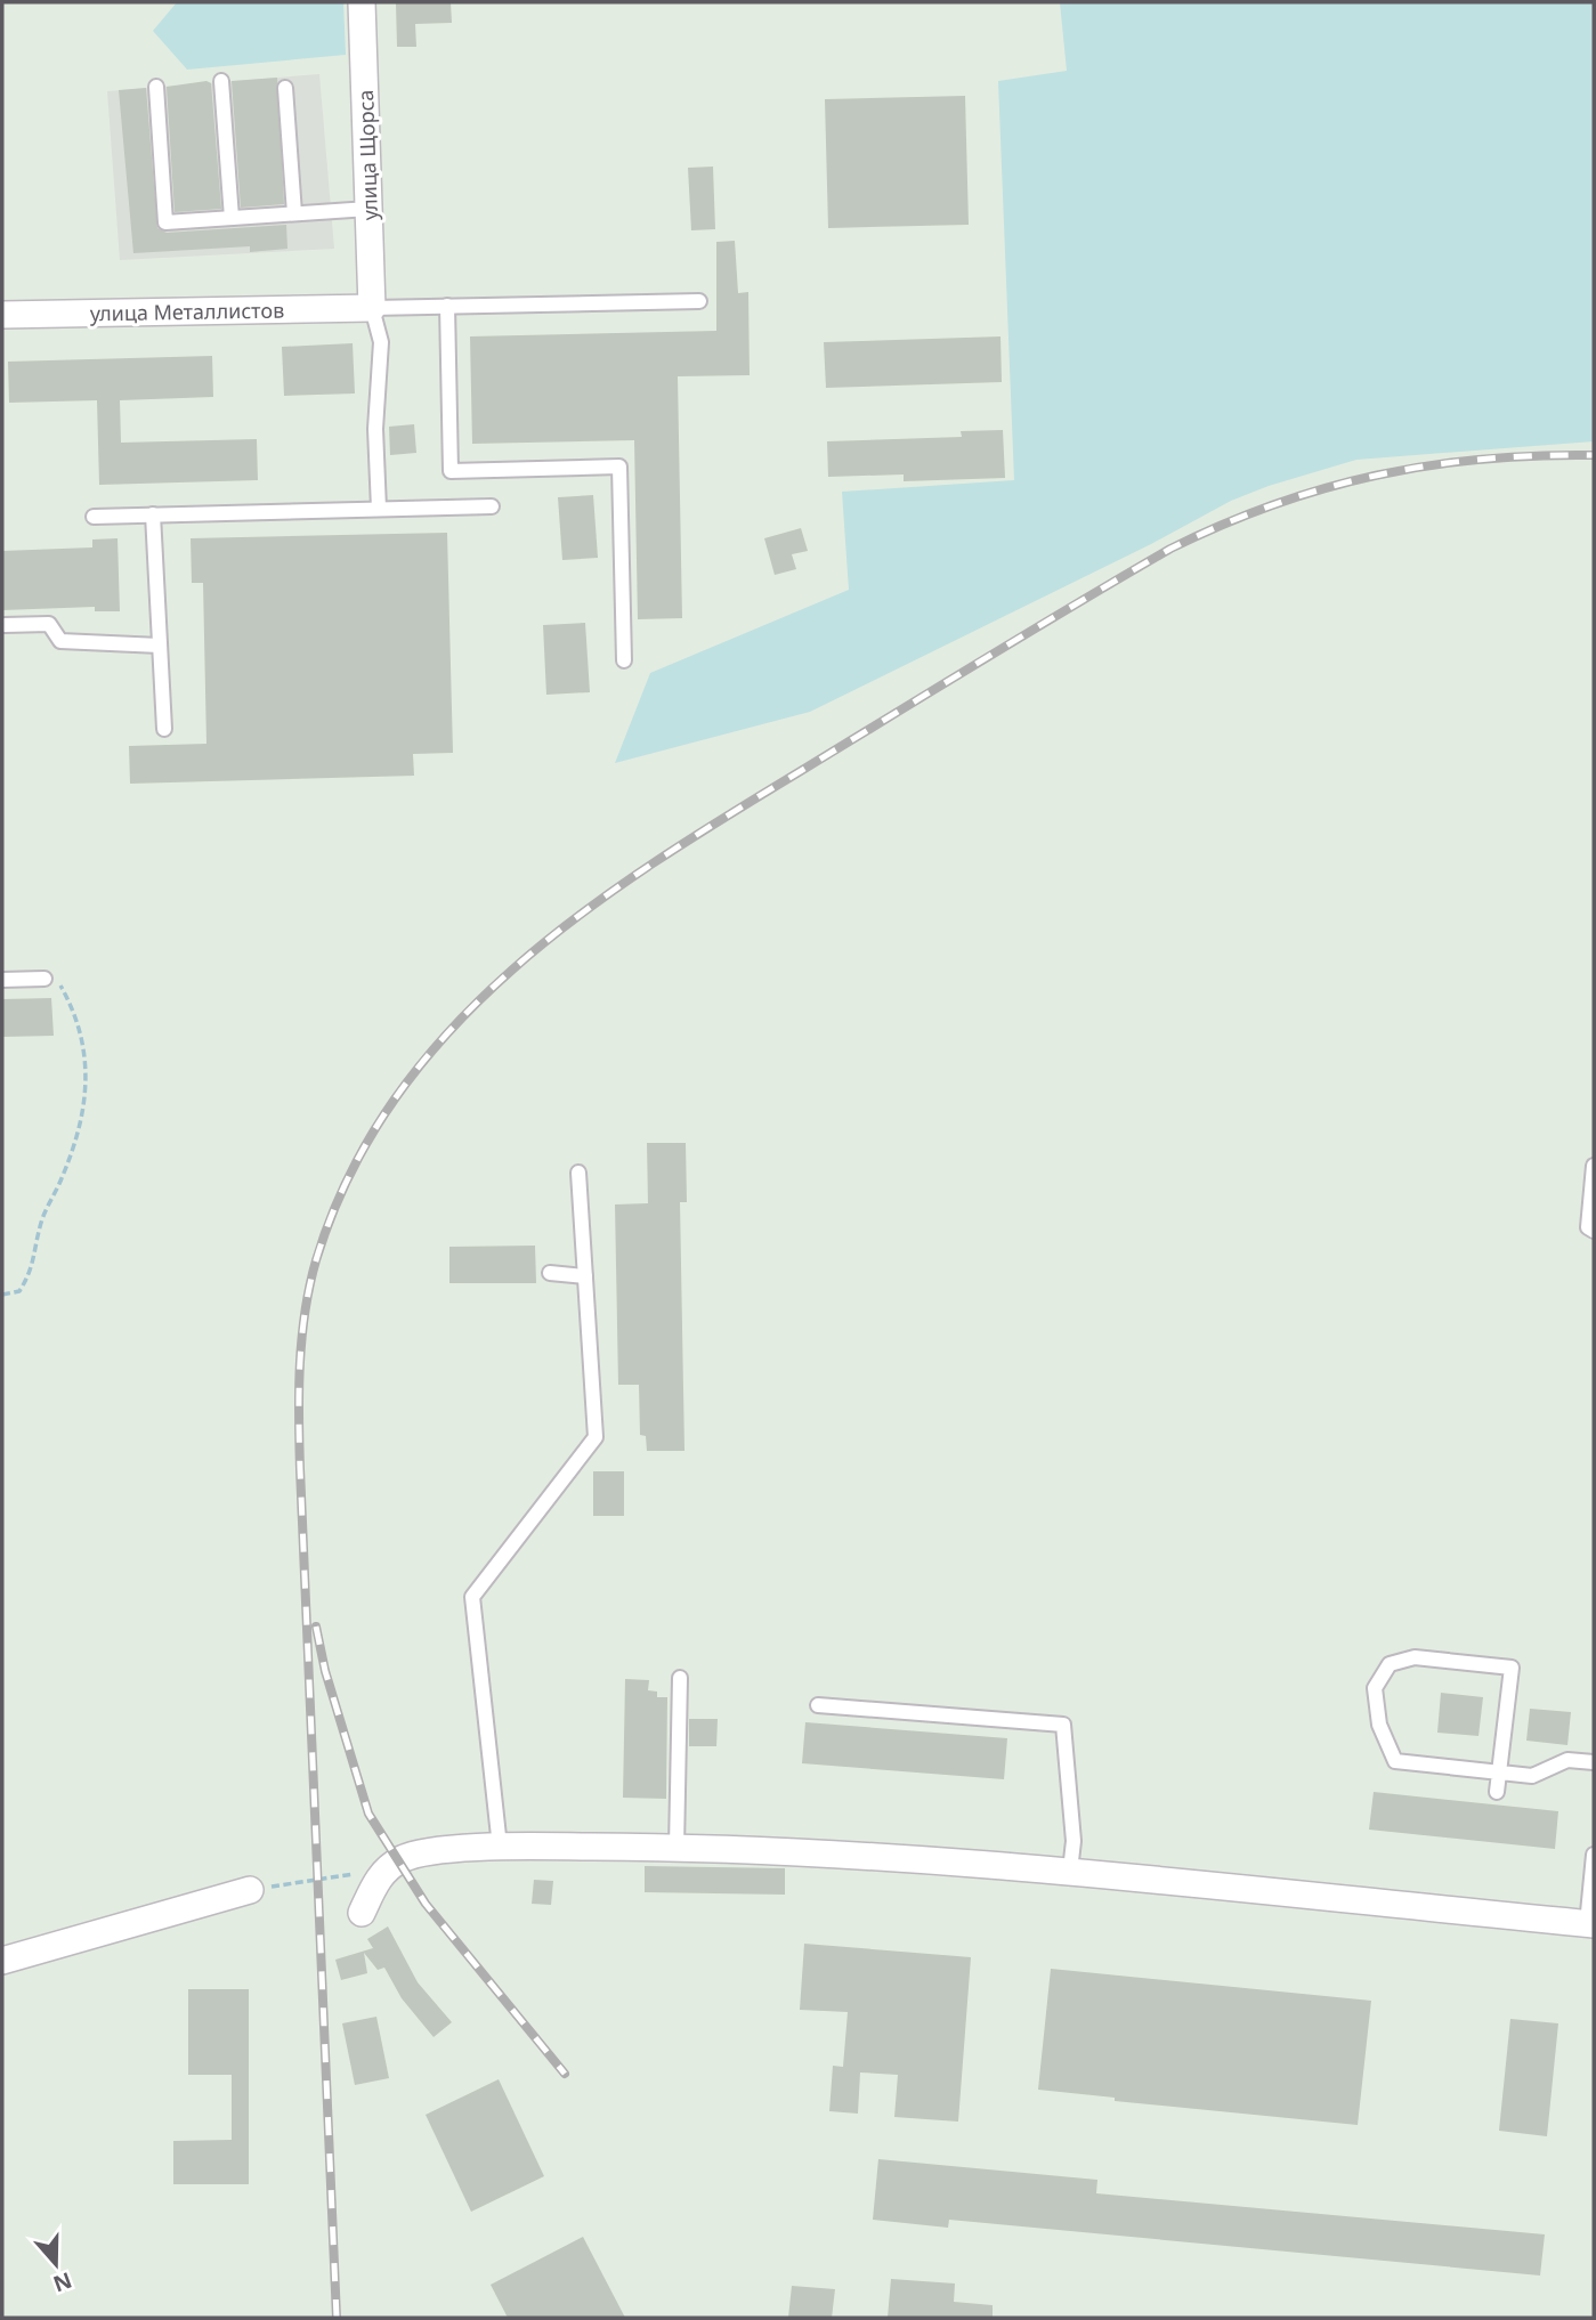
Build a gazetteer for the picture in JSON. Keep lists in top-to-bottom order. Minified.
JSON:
{"streets":{"street":["улица Щорса","улица Металлистов"]},"crossings":[["улица Щорса","улица Металлистов"]],"north":"bottom"}
